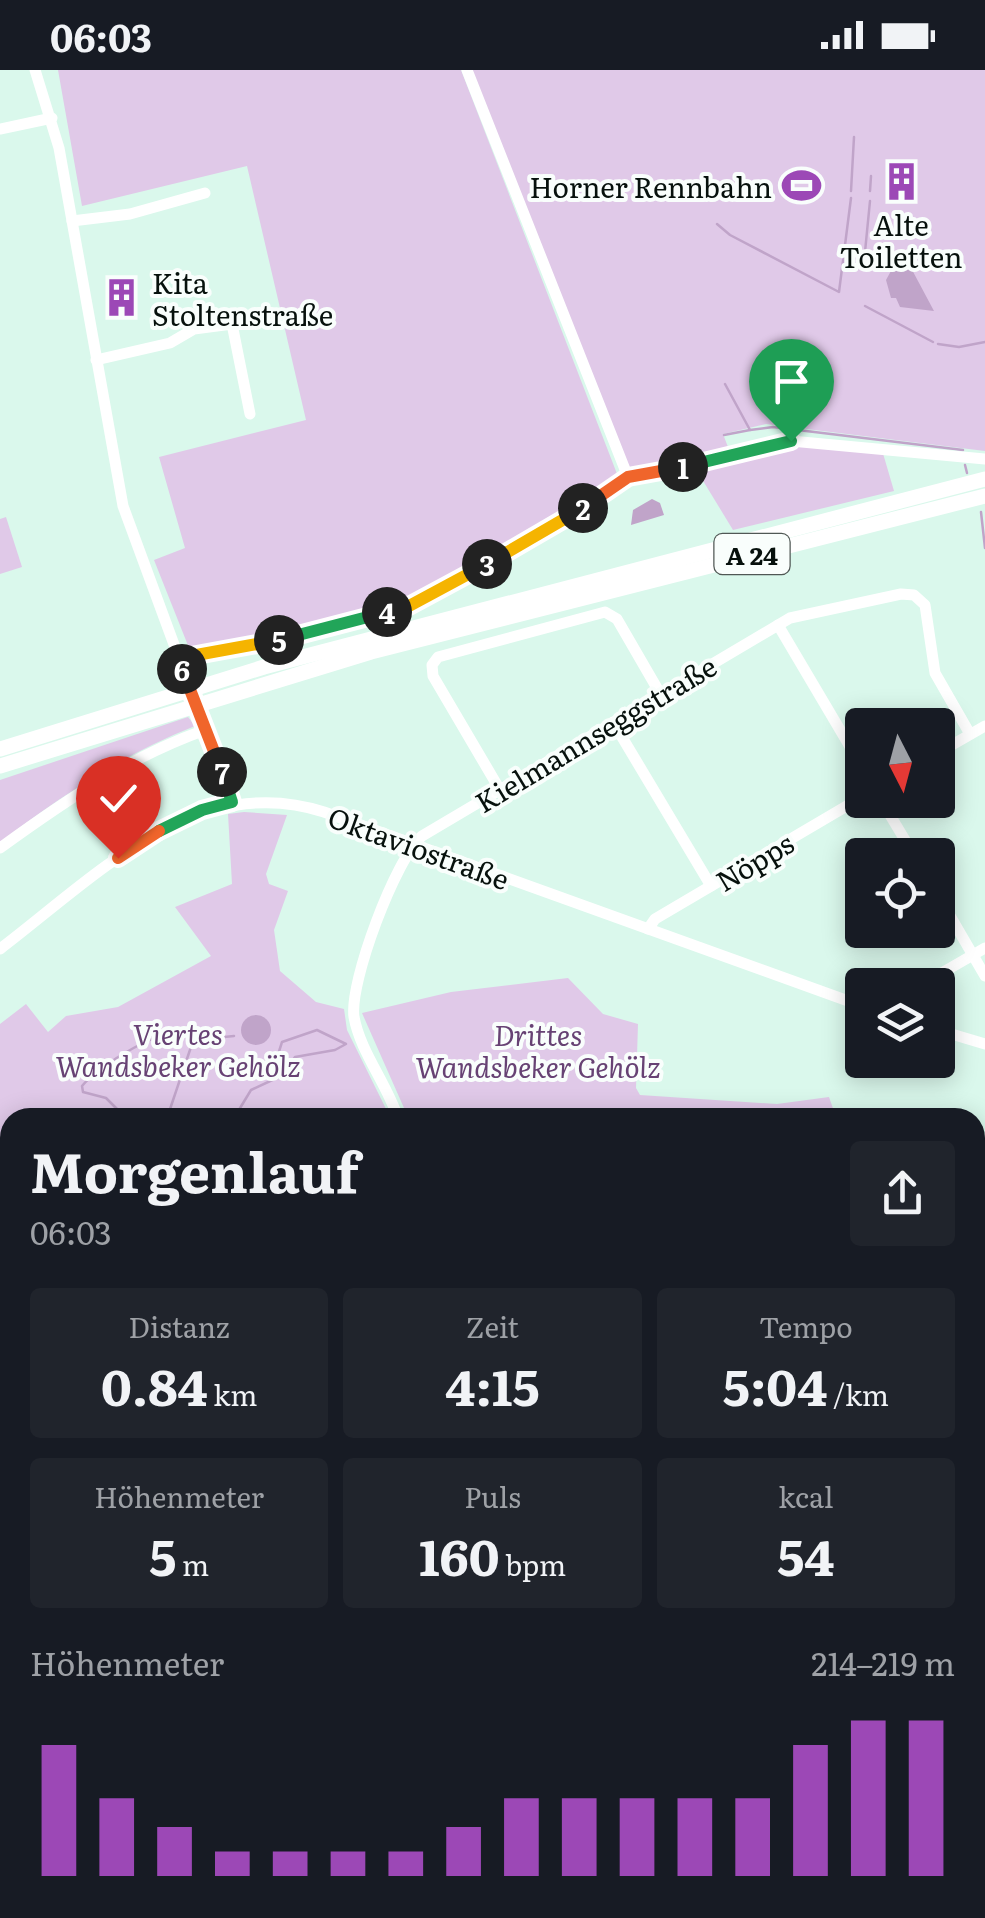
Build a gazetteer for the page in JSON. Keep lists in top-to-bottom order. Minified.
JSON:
{"streets":{"highway":["A 24"],"street":["Kielmannseggstraße","Oktaviostraße","Nöpps"]},"crossings":[["Kielmannseggstraße","Oktaviostraße"],["Oktaviostraße","Nöpps"]],"parks":["Viertes Wandsbeker Gehölz","Drittes Wandsbeker Gehölz"],"places":{"building":["Alte Toiletten","Kita Stoltenstraße"],"sports":["Horner Rennbahn"]},"north":"bottom","page":{"status":"06:03","pins":["1","2","3","4","5","6","7"],"heading":["Morgenlauf","06:03"],"stats":[["Distanz","0.84 km"],["Zeit","4:15"],["Tempo","5:04 /km"],["Höhenmeter","5 m"],["Puls","160 bpm"],["kcal","54"]],"chart":["Höhenmeter","214–219 m"]}}
